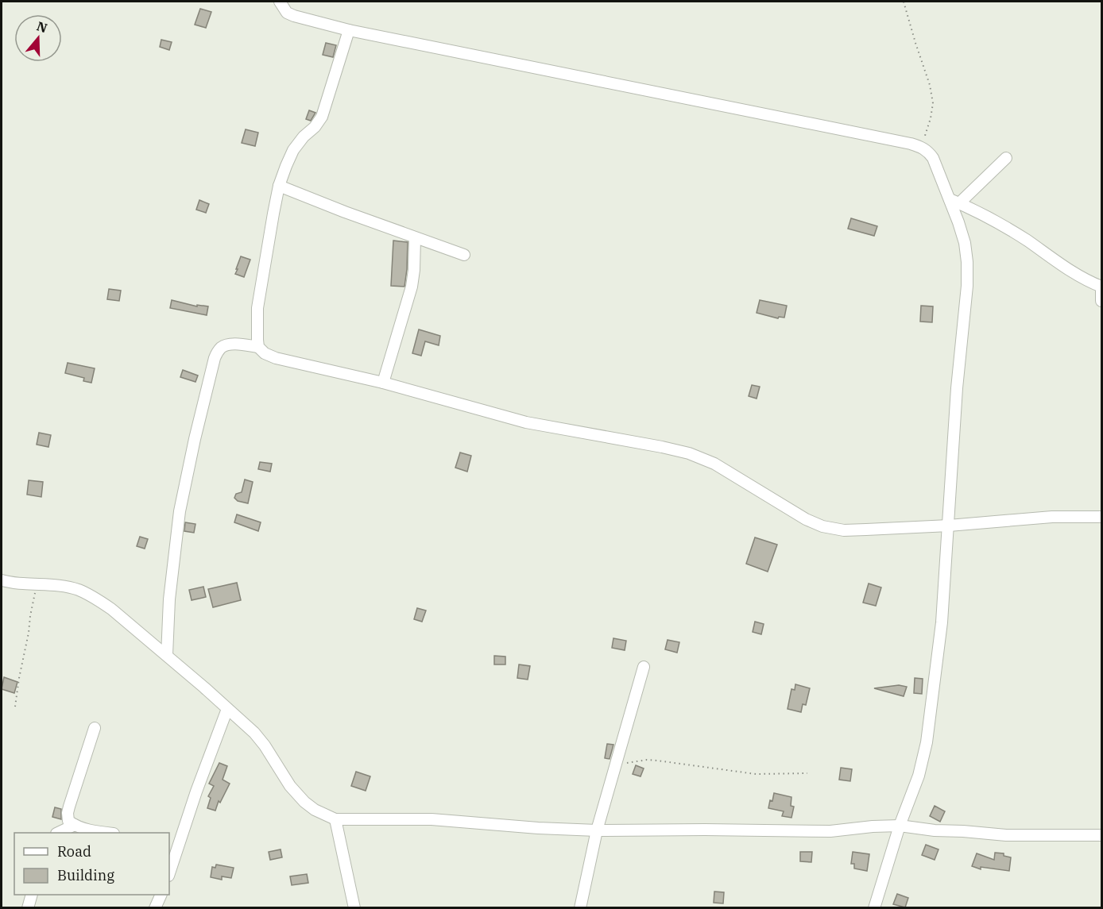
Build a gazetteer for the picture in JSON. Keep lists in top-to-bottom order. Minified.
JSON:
{"legend":["Road","Building"],"north":"top"}
